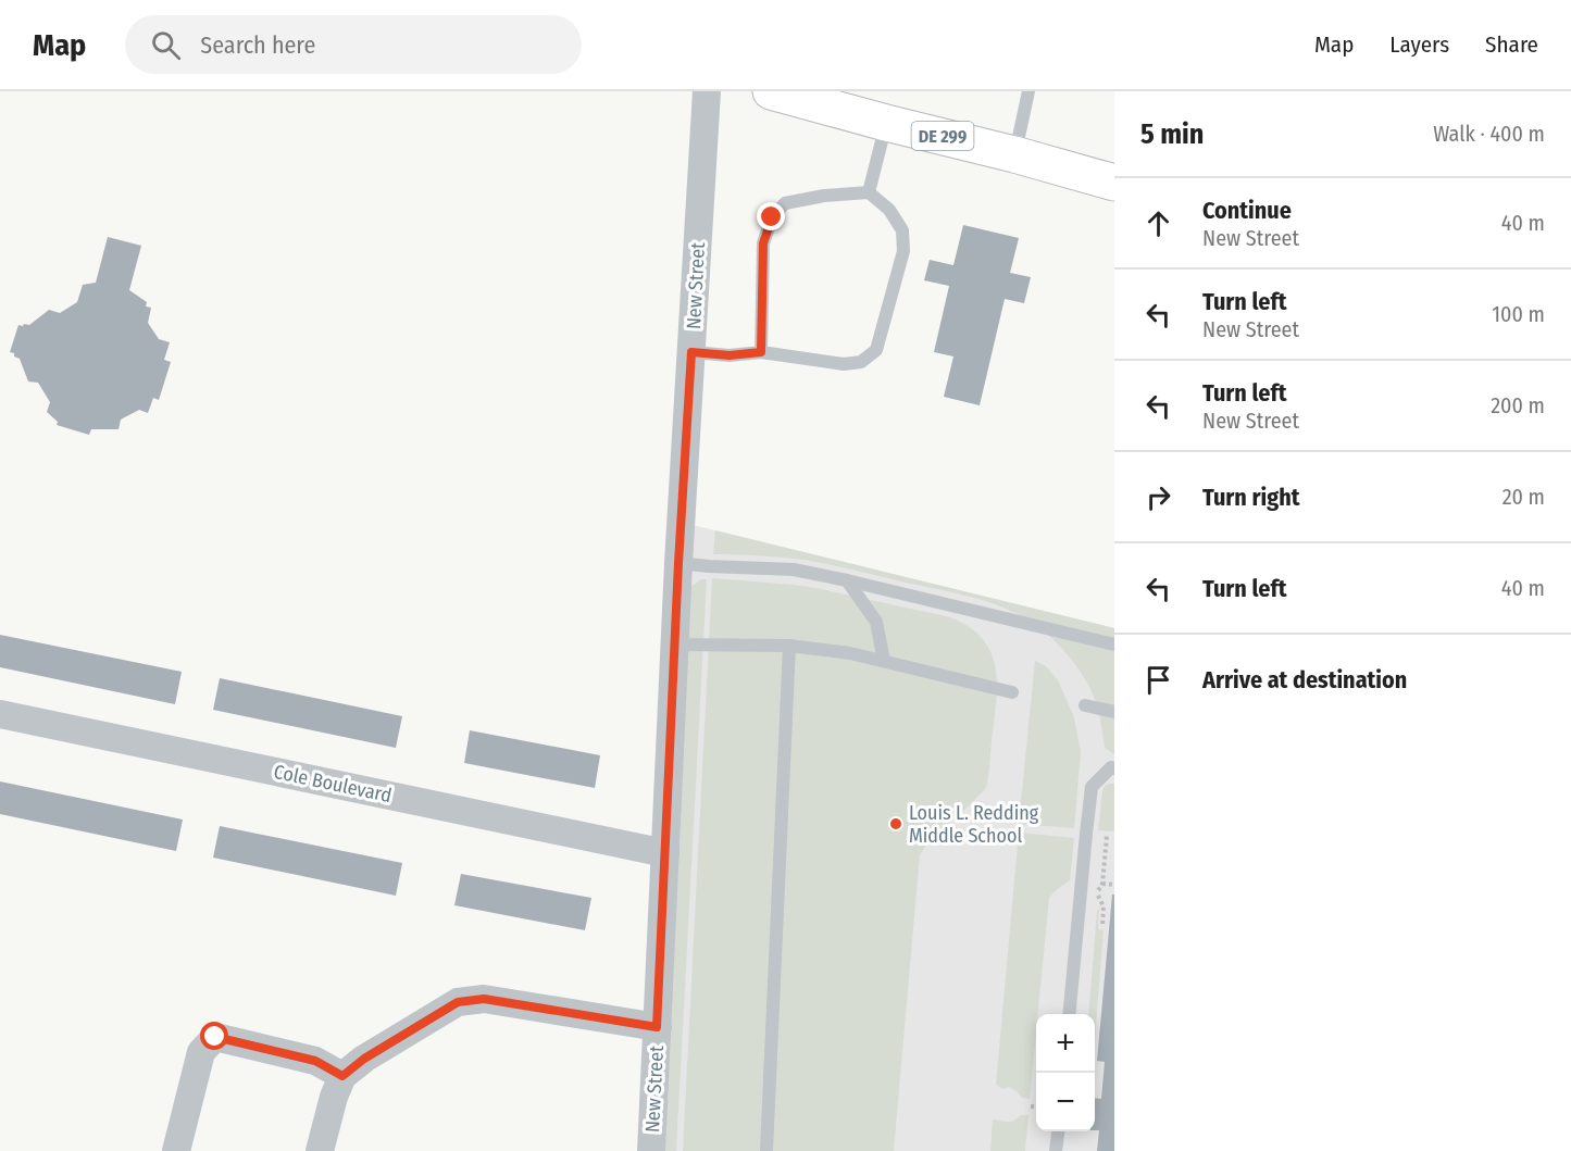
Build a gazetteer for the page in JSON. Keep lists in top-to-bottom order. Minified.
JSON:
{"streets":{"main road":["DE 299"],"street":["New Street","Cole Boulevard"]},"crossings":[["New Street","Cole Boulevard"]],"places":["Louis L. Redding Middle School"],"page":{"header":"Map","search":"Search here","nav":["Map","Layers","Share"],"heading":["5 min","Walk · 400 m"],"list":[["Continue","New Street","40 m"],["Turn left","New Street","100 m"],["Turn left","New Street","200 m"],["Turn right","20 m"],["Turn left","40 m"],"Arrive at destination"],"map_buttons":["+","−"]}}
